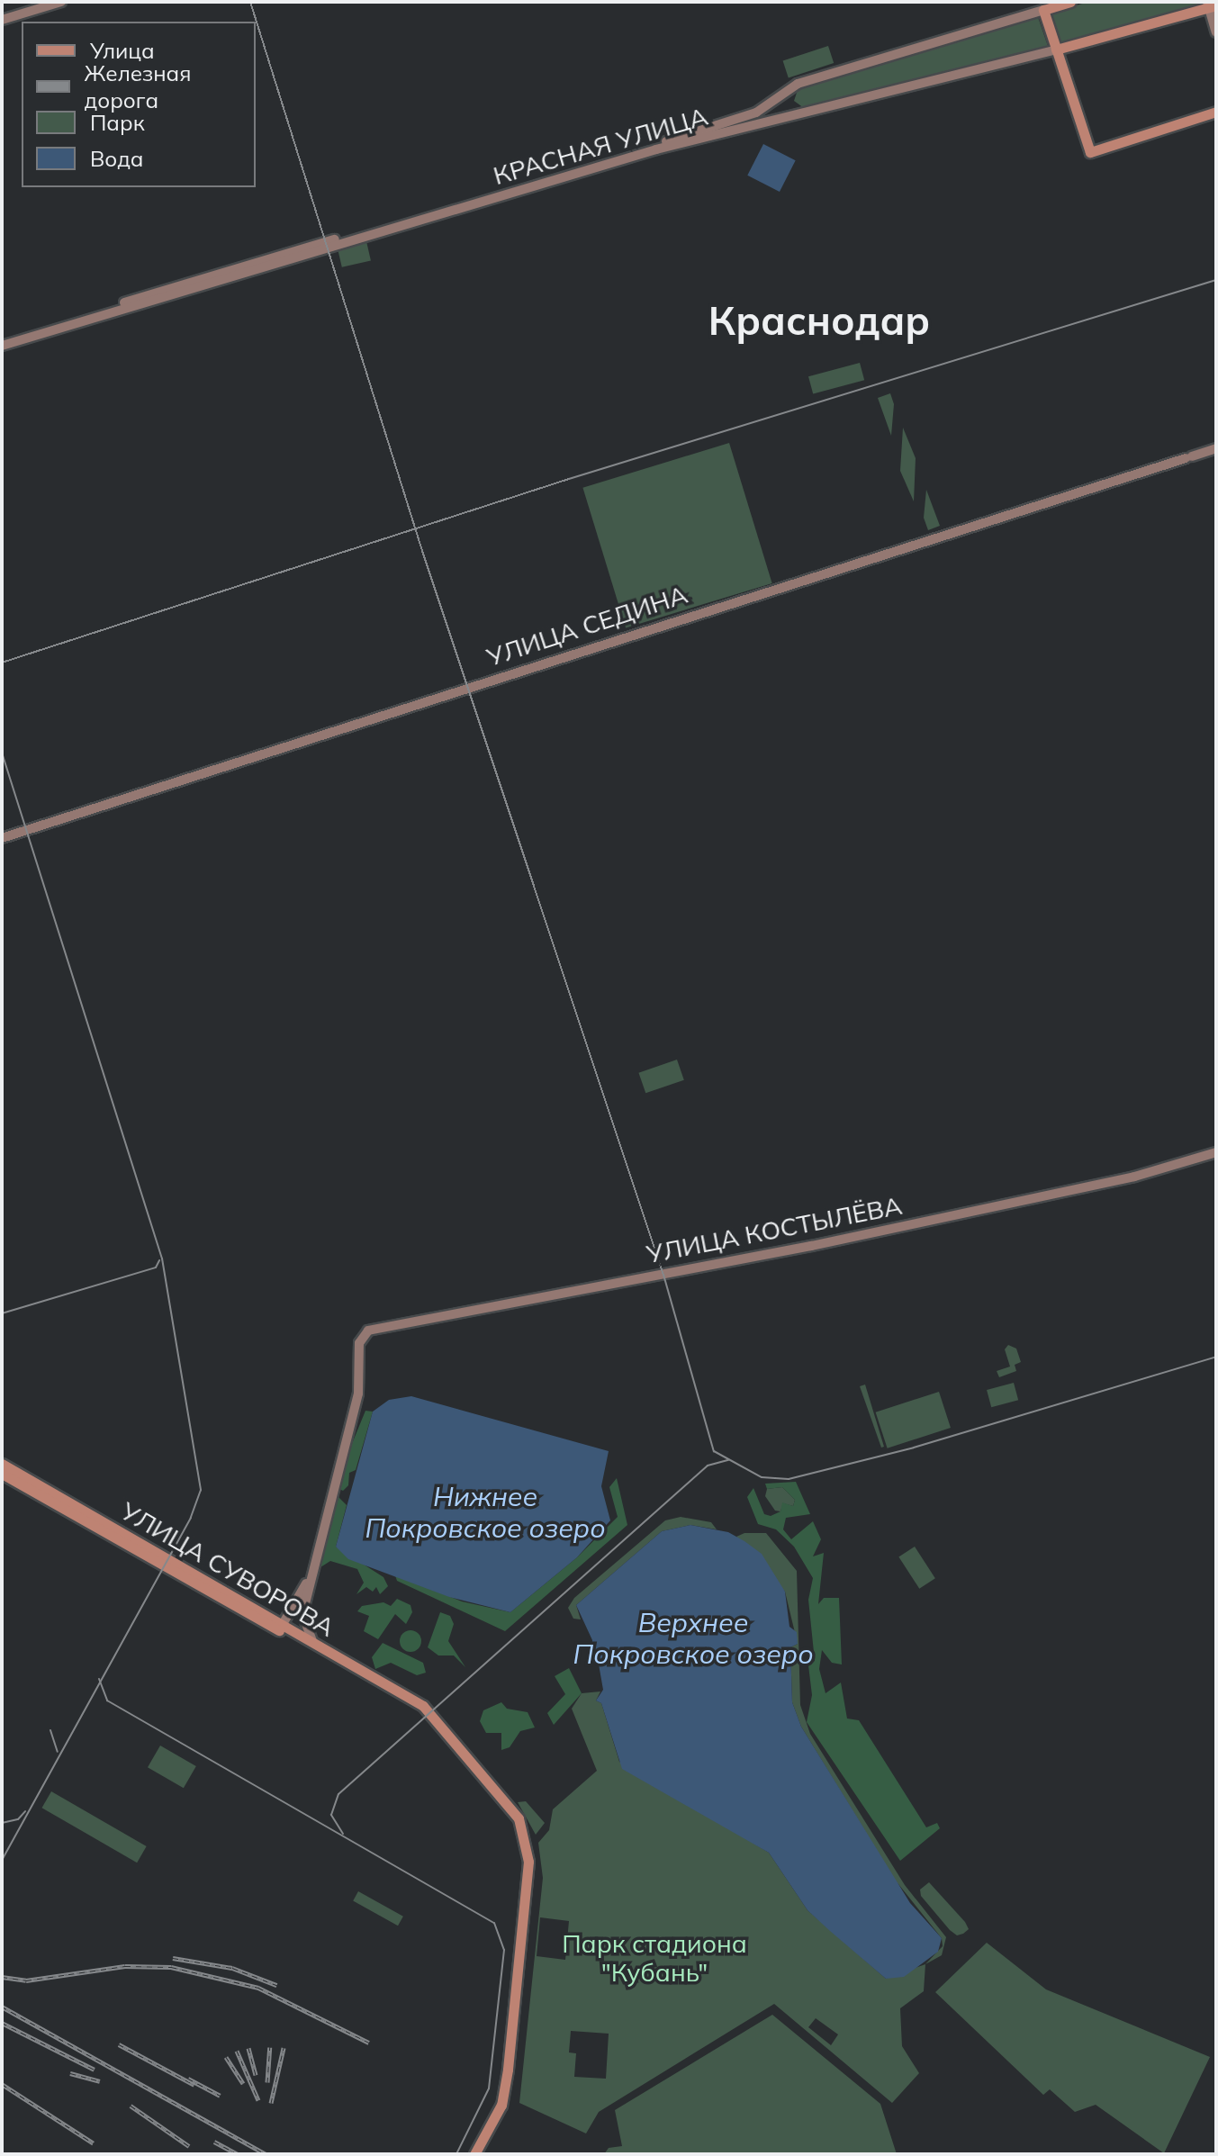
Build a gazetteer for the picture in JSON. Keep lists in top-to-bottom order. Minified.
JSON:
{"streets":{"main road":["КРАСНАЯ УЛИЦА","УЛИЦА СЕДИНА","УЛИЦА КОСТЫЛЁВА","УЛИЦА СУВОРОВА"]},"districts":["Краснодар"],"water":["Нижнее Покровское озеро","Верхнее Покровское озеро"],"parks":["Парк стадиона \"Кубань\""],"legend":["Улица","Железная дорога","Парк","Вода"]}
